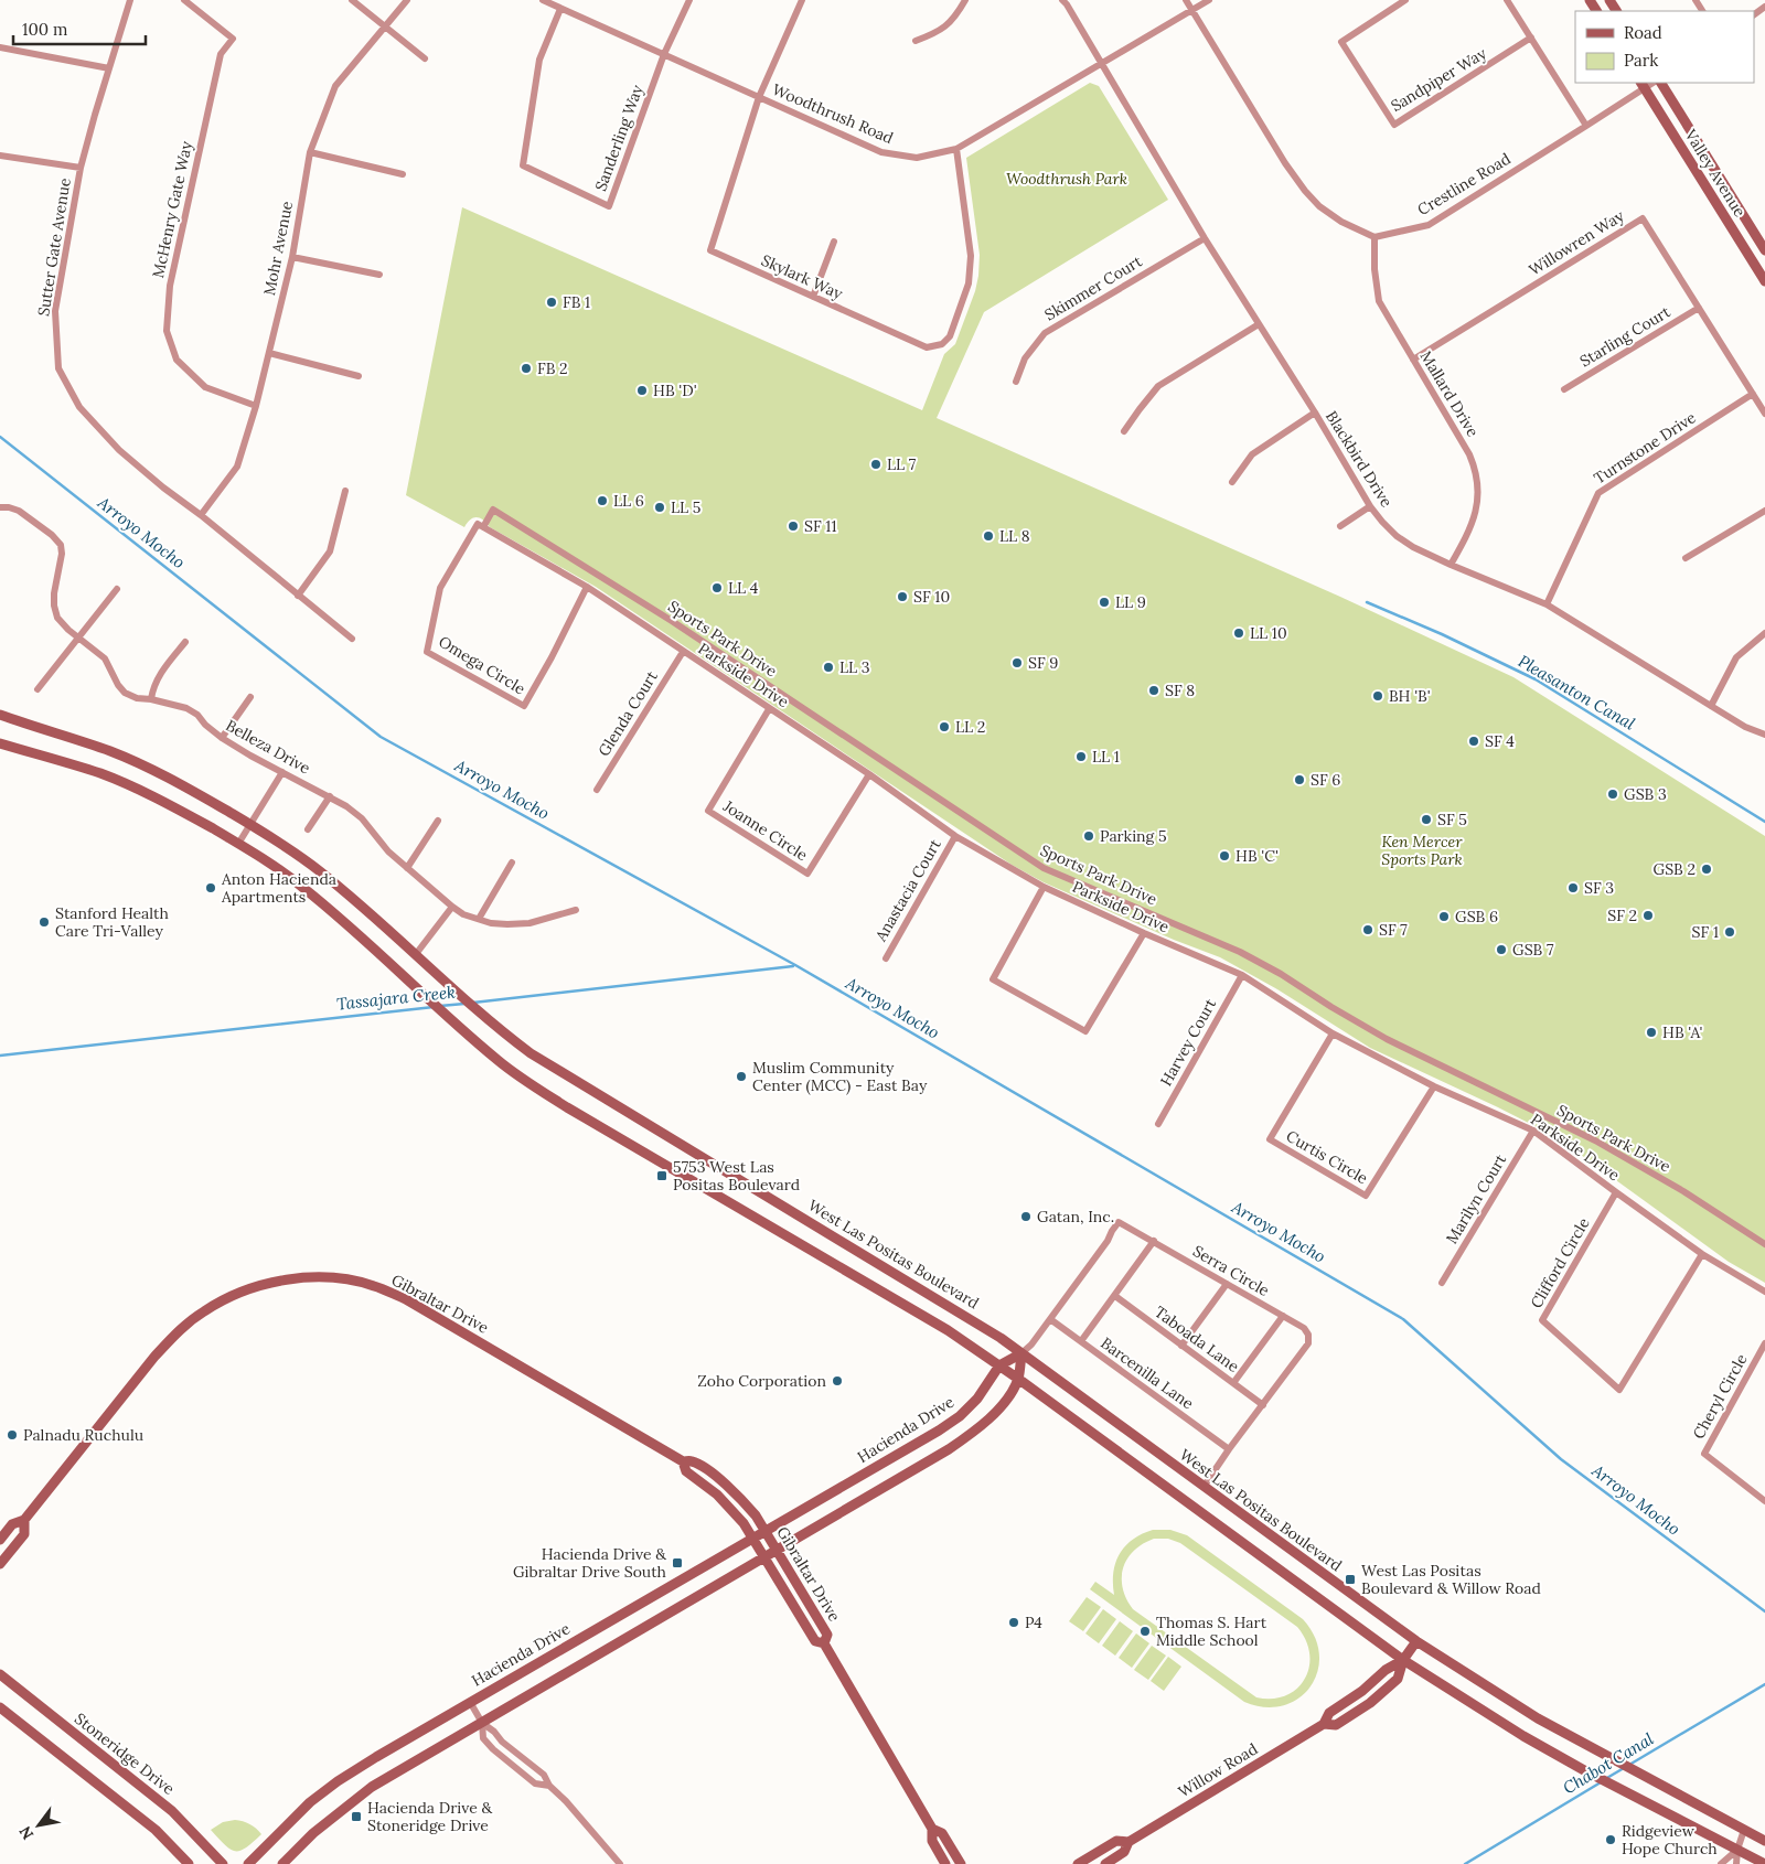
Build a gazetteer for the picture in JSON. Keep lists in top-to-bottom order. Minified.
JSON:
{"streets":{"main road":["Valley Avenue","West Las Positas Boulevard","Gibraltar Drive","Hacienda Drive","Stoneridge Drive","Willow Road"],"street":["Sandpiper Way","Woodthrush Road","Sanderling Way","Crestline Road","McHenry Gate Way","Willowren Way","Sutter Gate Avenue","Mohr Avenue","Skylark Way","Skimmer Court","Starling Court","Mallard Drive","Turnstone Drive","Blackbird Drive","Sports Park Drive","Omega Circle","Parkside Drive","Glenda Court","Belleza Drive","Joanne Circle","Anastacia Court","Harvey Court","Curtis Circle","Marilyn Court","Clifford Circle","Serra Circle","Taboada Lane","Barcenilla Lane","Cheryl Circle"]},"crossings":[["Woodthrush Road","Sanderling Way"],["Woodthrush Road","Skylark Way"],["Woodthrush Road","Blackbird Drive"],["Valley Avenue","Crestline Road"],["Crestline Road","Mallard Drive"],["McHenry Gate Way","Mohr Avenue"],["Willowren Way","Starling Court"],["Willowren Way","Mallard Drive"],["Willowren Way","Turnstone Drive"],["Sutter Gate Avenue","Mohr Avenue"],["Skimmer Court","Blackbird Drive"],["Mallard Drive","Blackbird Drive"],["Turnstone Drive","Blackbird Drive"],["Sports Park Drive","Omega Circle"],["Sports Park Drive","Parkside Drive"],["Omega Circle","Parkside Drive"],["Parkside Drive","Glenda Court"],["Parkside Drive","Joanne Circle"],["Parkside Drive","Anastacia Court"],["Parkside Drive","Harvey Court"],["Parkside Drive","Curtis Circle"],["Parkside Drive","Marilyn Court"],["Parkside Drive","Clifford Circle"],["West Las Positas Boulevard","Serra Circle"],["West Las Positas Boulevard","Hacienda Drive"],["West Las Positas Boulevard","Willow Road"],["Serra Circle","Taboada Lane"],["Serra Circle","Barcenilla Lane"],["Serra Circle","Hacienda Drive"],["Gibraltar Drive","Hacienda Drive"]],"water":["Arroyo Mocho","Pleasanton Canal","Tassajara Creek","Chabot Canal"],"parks":["Woodthrush Park","Ken Mercer Sports Park"],"places":{"other":["FB 1","FB 2","HB 'D'","LL 7","LL 6","LL 5","SF 11","LL 8","LL 4","SF 10","LL 9","LL 10","SF 9","LL 3","SF 8","BH 'B'","LL 2","SF 4","LL 1","SF 6","GSB 3","SF 5","Parking 5","HB 'C'","GSB 2","Anton Hacienda Apartments","SF 3","SF 2","GSB 6","Stanford Health Care Tri-Valley","SF 7","SF 1","GSB 7","HB 'A'","Muslim Community Center (MCC) - East Bay","Gatan, Inc.","Zoho Corporation","Palnadu Ruchulu","P4","Thomas S. Hart Middle School","Ridgeview Hope Church"],"transit":["5753 West Las Positas Boulevard","Hacienda Drive & Gibraltar Drive South","West Las Positas Boulevard & Willow Road","Hacienda Drive & Stoneridge Drive"]},"legend":["Road","Park"],"scale_bar":"100 m","north":"bottom left"}
